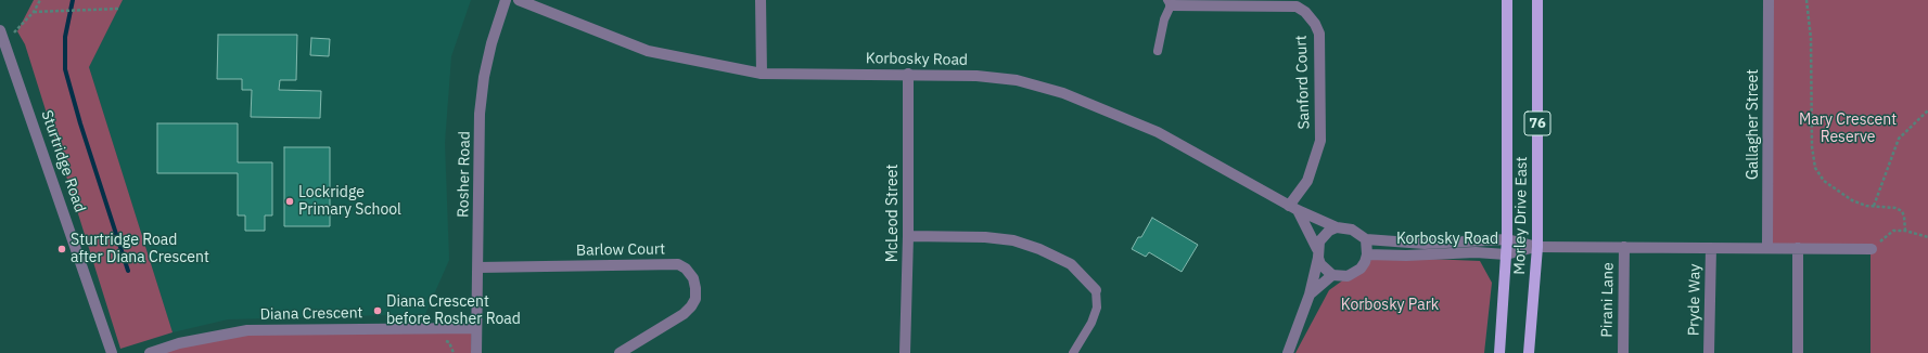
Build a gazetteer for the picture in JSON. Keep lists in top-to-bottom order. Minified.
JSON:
{"streets":{"main road":["76","Morley Drive East"],"street":["Korbosky Road","Sanford Court","Gallagher Street","Sturtridge Road","Rosher Road","McLeod Street","Barlow Court","Pirani Lane","Pryde Way","Diana Crescent"]},"crossings":[["Korbosky Road","Sanford Court"],["Korbosky Road","McLeod Street"],["Korbosky Road","Morley Drive East"],["Rosher Road","Barlow Court"],["Rosher Road","Diana Crescent"]],"parks":["Mary Crescent Reserve","Korbosky Park"],"places":["Lockridge Primary School","Sturtridge Road after Diana Crescent","Diana Crescent before Rosher Road"]}
